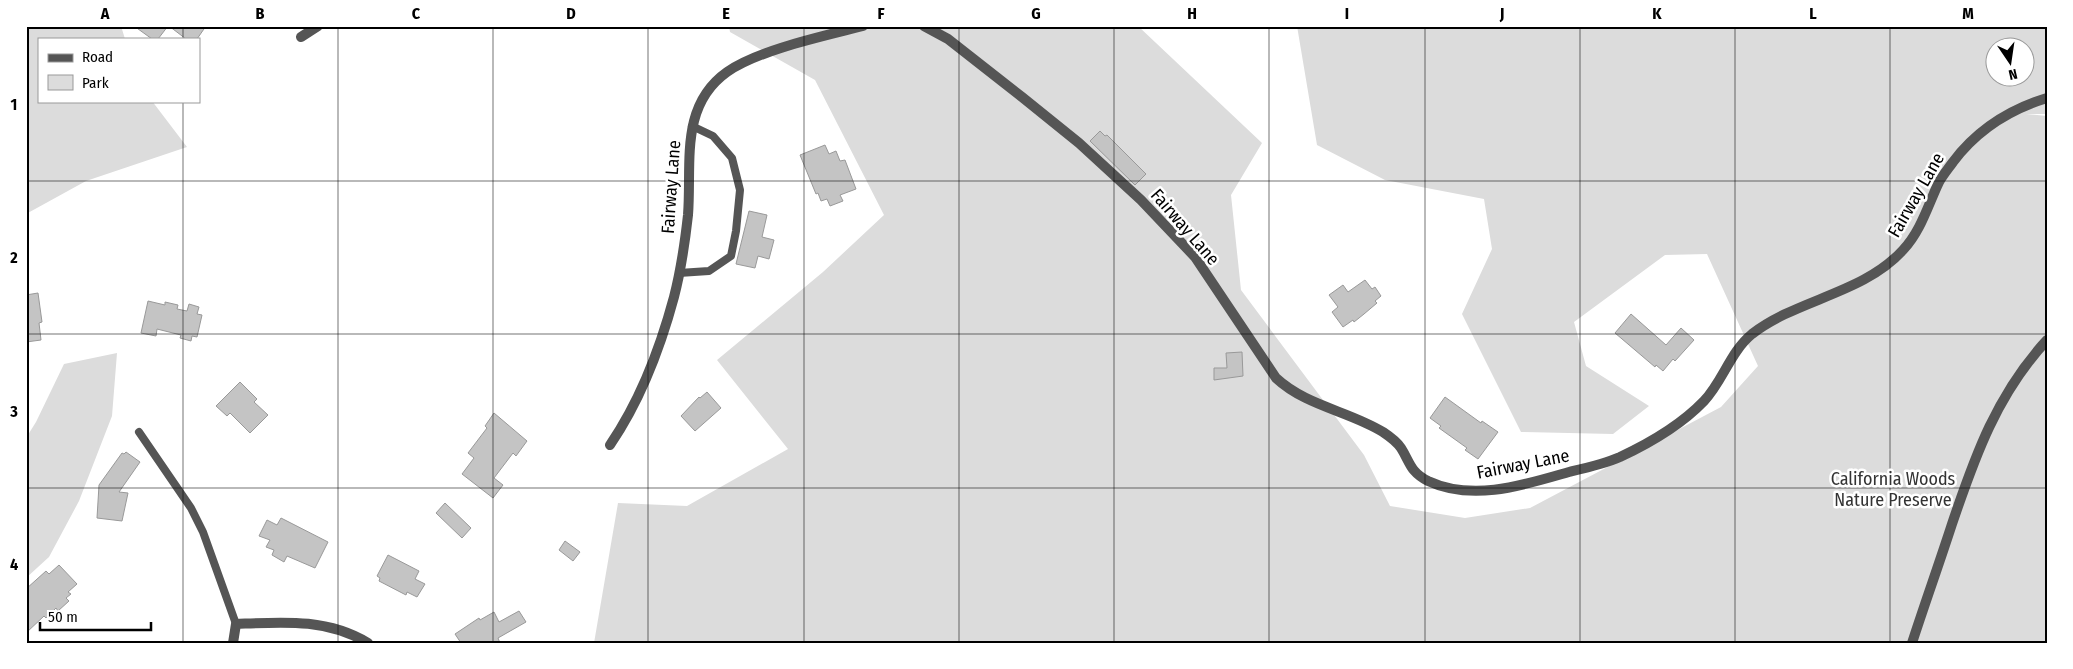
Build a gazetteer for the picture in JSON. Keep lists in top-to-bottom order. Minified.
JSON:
{"streets":{"street":["Fairway Lane"]},"parks":["California Woods Nature Preserve"],"legend":["Road","Park"],"scale_bar":"50 m","north":"bottom","grid":{"columns":["A","B","C","D","E","F","G","H","I","J","K","L","M"],"rows":["1","2","3","4"]}}
